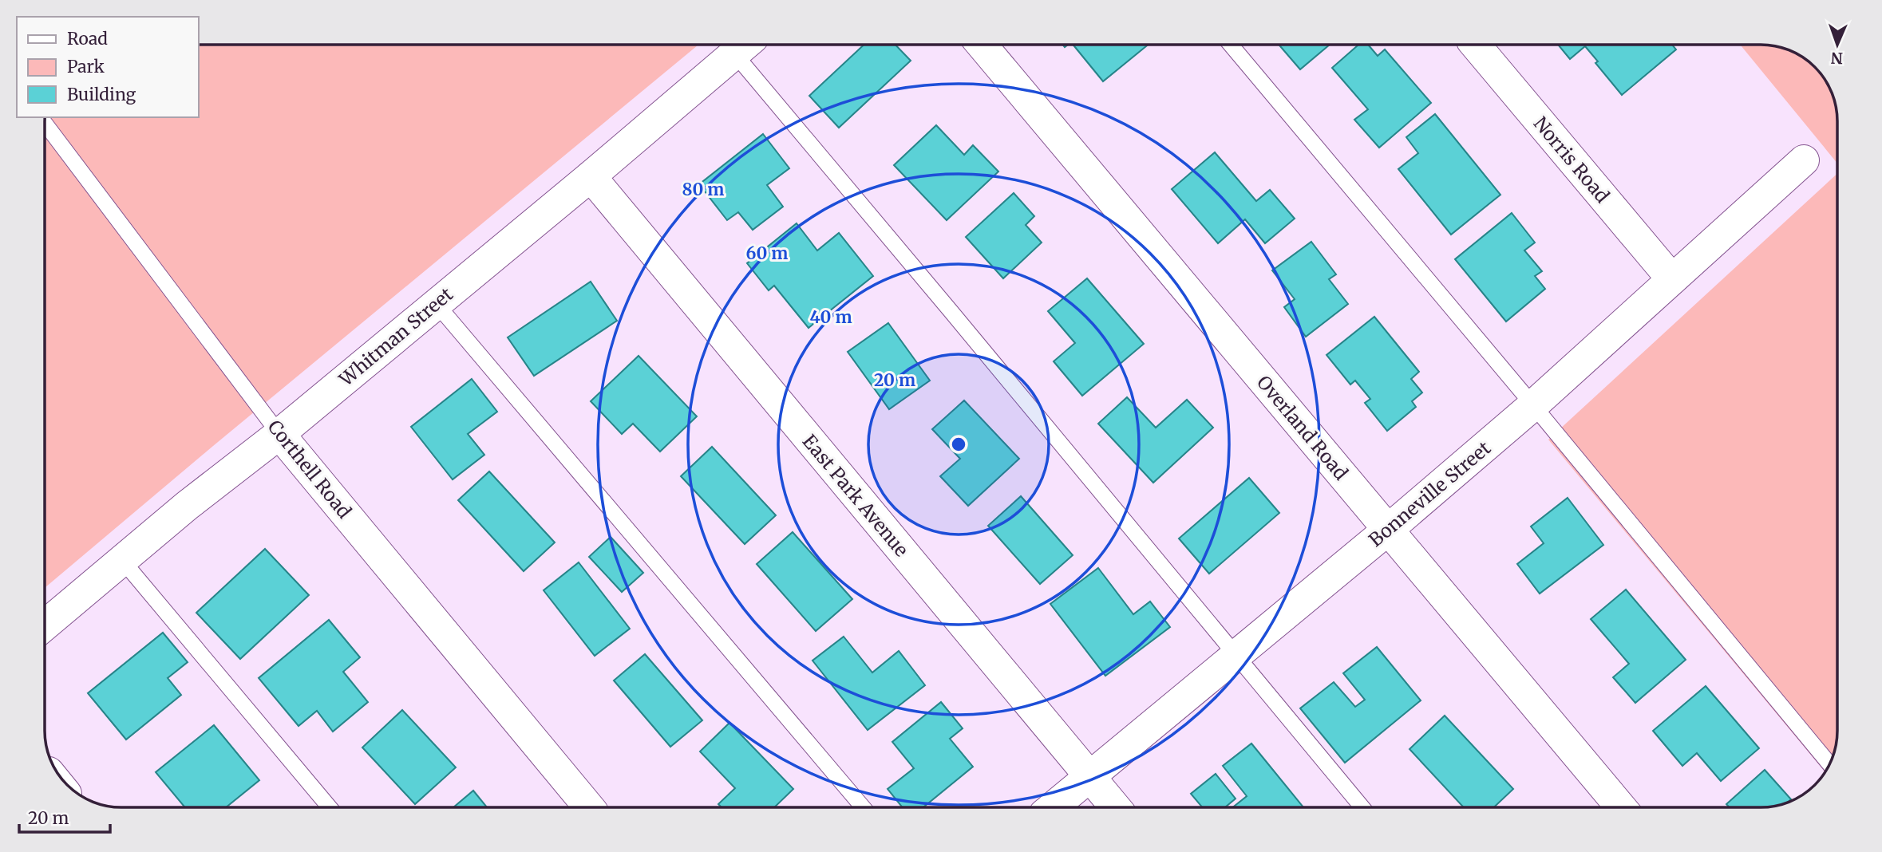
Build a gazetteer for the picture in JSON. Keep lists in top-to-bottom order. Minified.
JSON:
{"streets":{"street":["Norris Road","Whitman Street","Overland Road","Corthell Road","Bonneville Street","East Park Avenue"]},"crossings":[["Norris Road","Bonneville Street"],["Whitman Street","Corthell Road"],["Whitman Street","East Park Avenue"],["Overland Road","Bonneville Street"],["Bonneville Street","East Park Avenue"]],"legend":["Road","Park","Building"],"scale_bar":"20 m","north":"bottom","rings":["80 m","60 m","40 m","20 m"]}
